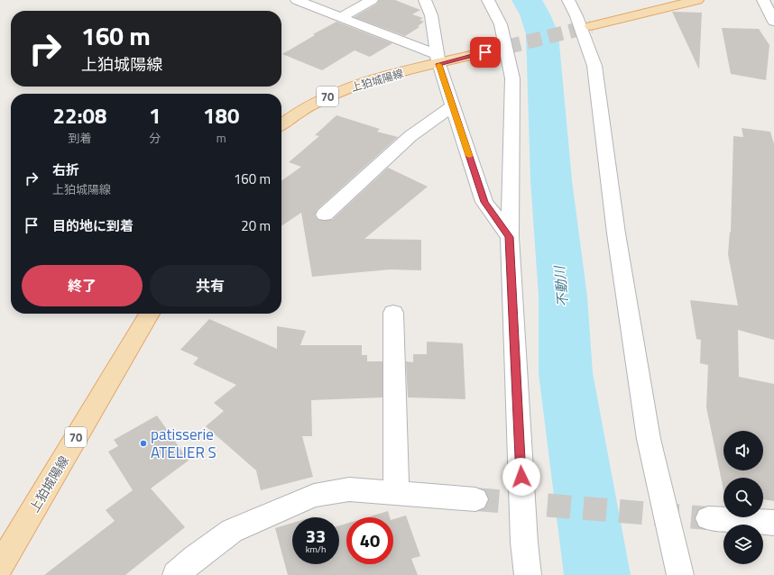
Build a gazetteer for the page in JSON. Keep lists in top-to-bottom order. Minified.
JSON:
{"streets":{"main road":["上狛城陽線","70"]},"water":["不動川"],"places":["patisserie ATELIER S"],"page":{"turn":["160 m","上狛城陽線"],"eta":["22:08","到着","1","分","180","m"],"list":[{"name":"右折","note":"上狛城陽線","value":"160 m"},{"name":"目的地に到着","value":"20 m"}],"buttons":["終了","共有"],"speed":"33 km/h","limit":"40"}}
